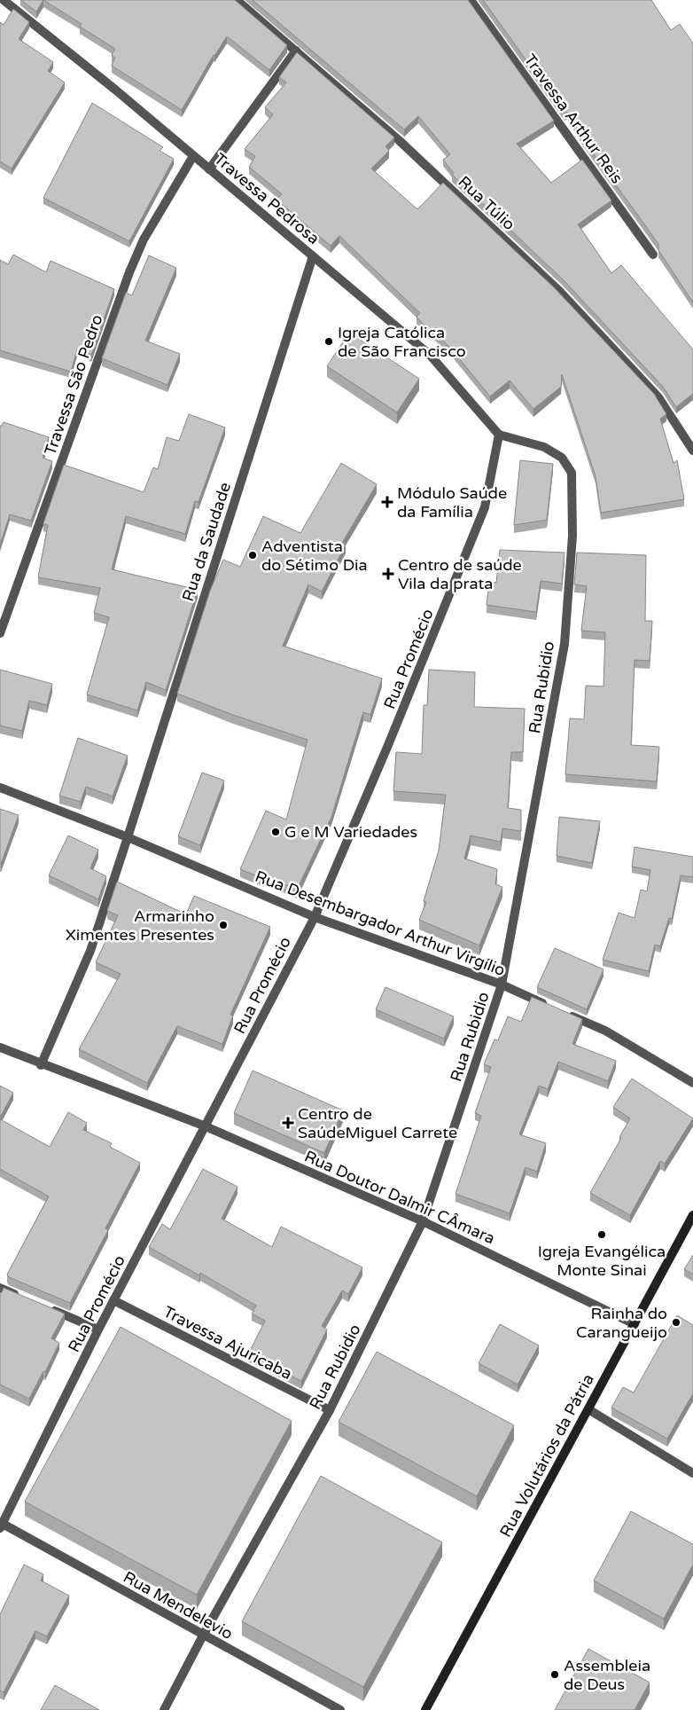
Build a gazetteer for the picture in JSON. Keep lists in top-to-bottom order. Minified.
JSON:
{"streets":{"street":["Travessa Arthur Reis","Travessa Pedrosa","Rua Túlio","Travessa São Pedro","Rua da Saudade","Rua Promécio","Rua Rubidio","Rua Desembargador Arthur Virgílio","Rua Doutor Dalmir CÂmara","Travessa Ajuricaba","Rua Volutários da Pátria","Rua Mendelevio"]},"crossings":[["Travessa Pedrosa","Travessa São Pedro"],["Travessa Pedrosa","Rua da Saudade"],["Travessa Pedrosa","Rua Promécio"],["Travessa Pedrosa","Rua Rubidio"],["Rua da Saudade","Rua Desembargador Arthur Virgílio"],["Rua da Saudade","Rua Doutor Dalmir CÂmara"],["Rua Promécio","Rua Rubidio"],["Rua Promécio","Rua Desembargador Arthur Virgílio"],["Rua Promécio","Rua Doutor Dalmir CÂmara"],["Rua Promécio","Travessa Ajuricaba"],["Rua Promécio","Rua Mendelevio"],["Rua Rubidio","Rua Desembargador Arthur Virgílio"],["Rua Rubidio","Rua Doutor Dalmir CÂmara"],["Rua Rubidio","Travessa Ajuricaba"],["Rua Rubidio","Rua Mendelevio"],["Rua Doutor Dalmir CÂmara","Rua Volutários da Pátria"]],"places":{"other":["Igreja Católica de São Francisco","Adventista do Sétimo Dia","G e M Variedades","Armarinho Ximentes Presentes","Igreja Evangélica Monte Sinai","Rainha do Carangueijo","Assembleia de Deus"],"health":["Módulo Saúde da Família","Centro de saúde Vila da prata","Centro de SaúdeMiguel Carrete"]}}
